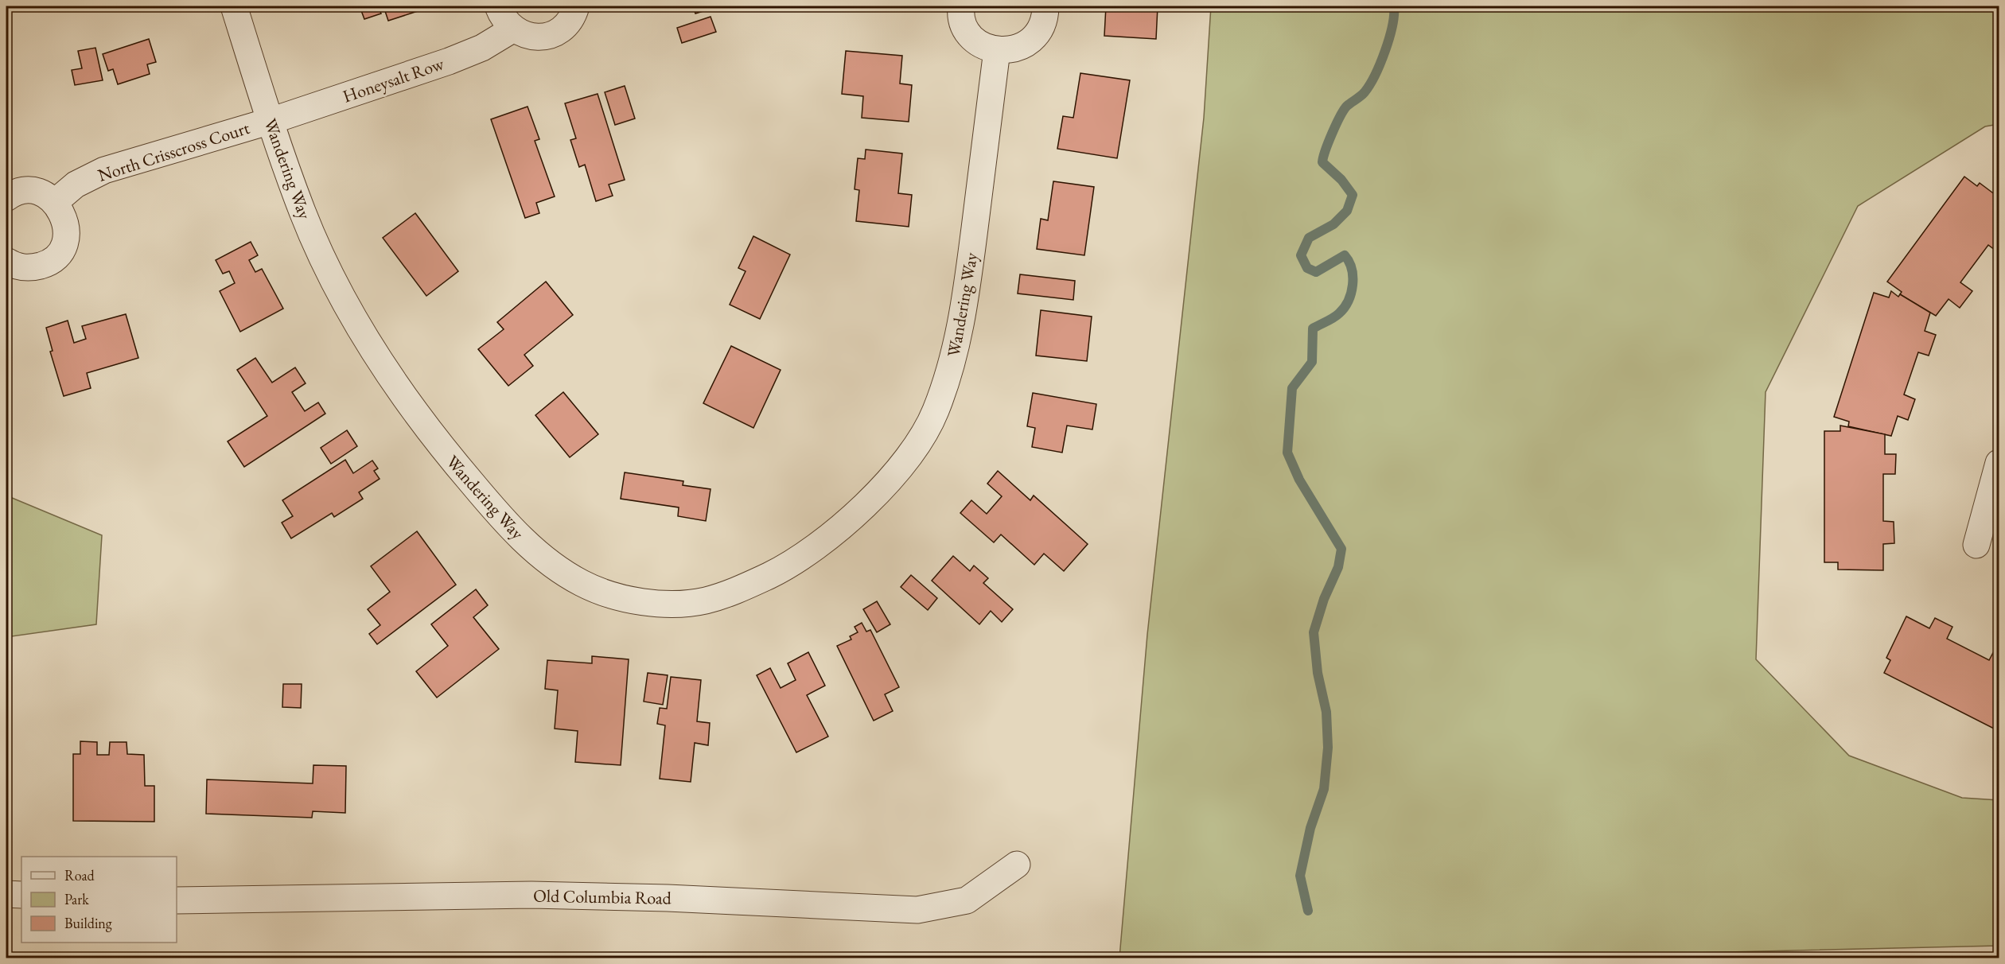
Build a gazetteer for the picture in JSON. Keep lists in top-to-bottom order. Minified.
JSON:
{"streets":{"street":["Honeysalt Row","North Crisscross Court","Wandering Way","Old Columbia Road"]},"crossings":[["Honeysalt Row","North Crisscross Court"],["Honeysalt Row","Wandering Way"],["North Crisscross Court","Wandering Way"]],"legend":["Road","Park","Building"]}
